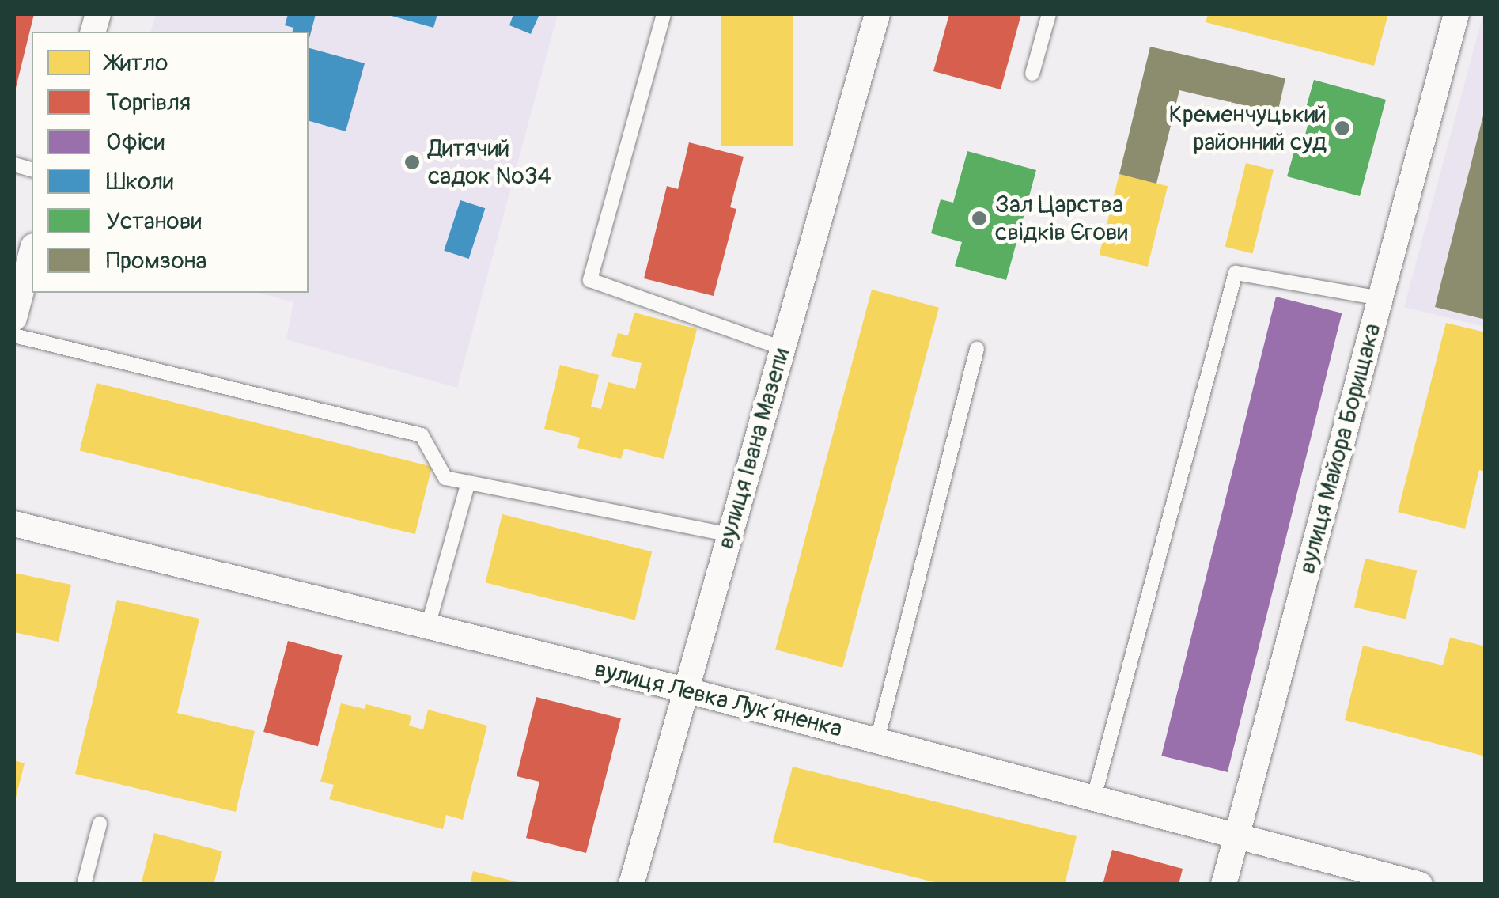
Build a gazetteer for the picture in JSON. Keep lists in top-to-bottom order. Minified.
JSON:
{"streets":{"street":["вулиця Івана Мазепи","вулиця Майора Борищака","вулиця Левка Лукʼяненка"]},"crossings":[["вулиця Івана Мазепи","вулиця Левка Лукʼяненка"],["вулиця Майора Борищака","вулиця Левка Лукʼяненка"]],"places":["Кременчуцький районний суд","Дитячий садок №34","Зал Царства свідків Єгови"],"legend":["Житло","Торгівля","Офіси","Школи","Установи","Промзона"]}
